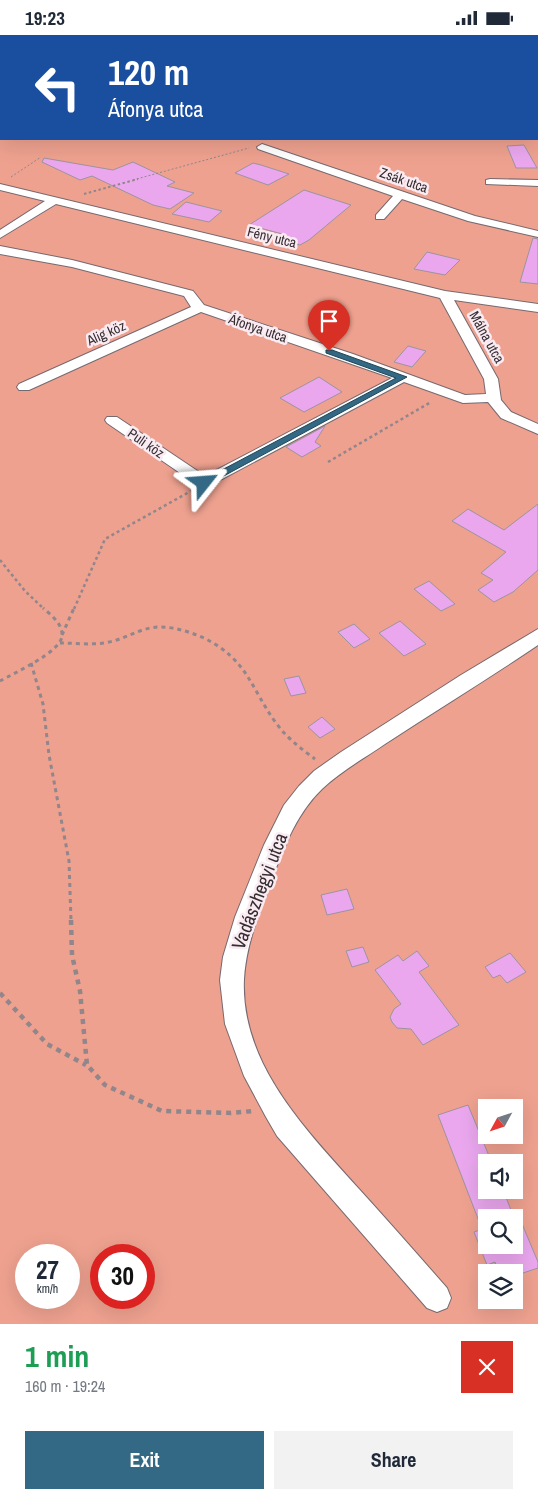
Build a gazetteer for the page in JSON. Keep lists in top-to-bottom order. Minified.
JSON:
{"streets":{"street":["Zsák utca","Fény utca","Áfonya utca","Alig köz","Málna utca","Puli köz","Vadászhegyi utca"]},"crossings":[["Fény utca","Málna utca"],["Áfonya utca","Alig köz"],["Áfonya utca","Málna utca"]],"north":"bottom left","page":{"status":"19:23","turn":["120 m","Áfonya utca"],"speed":"27 km/h","limit":"30","heading":["1 min","160 m · 19:24"],"buttons":["Exit","Share"]}}
